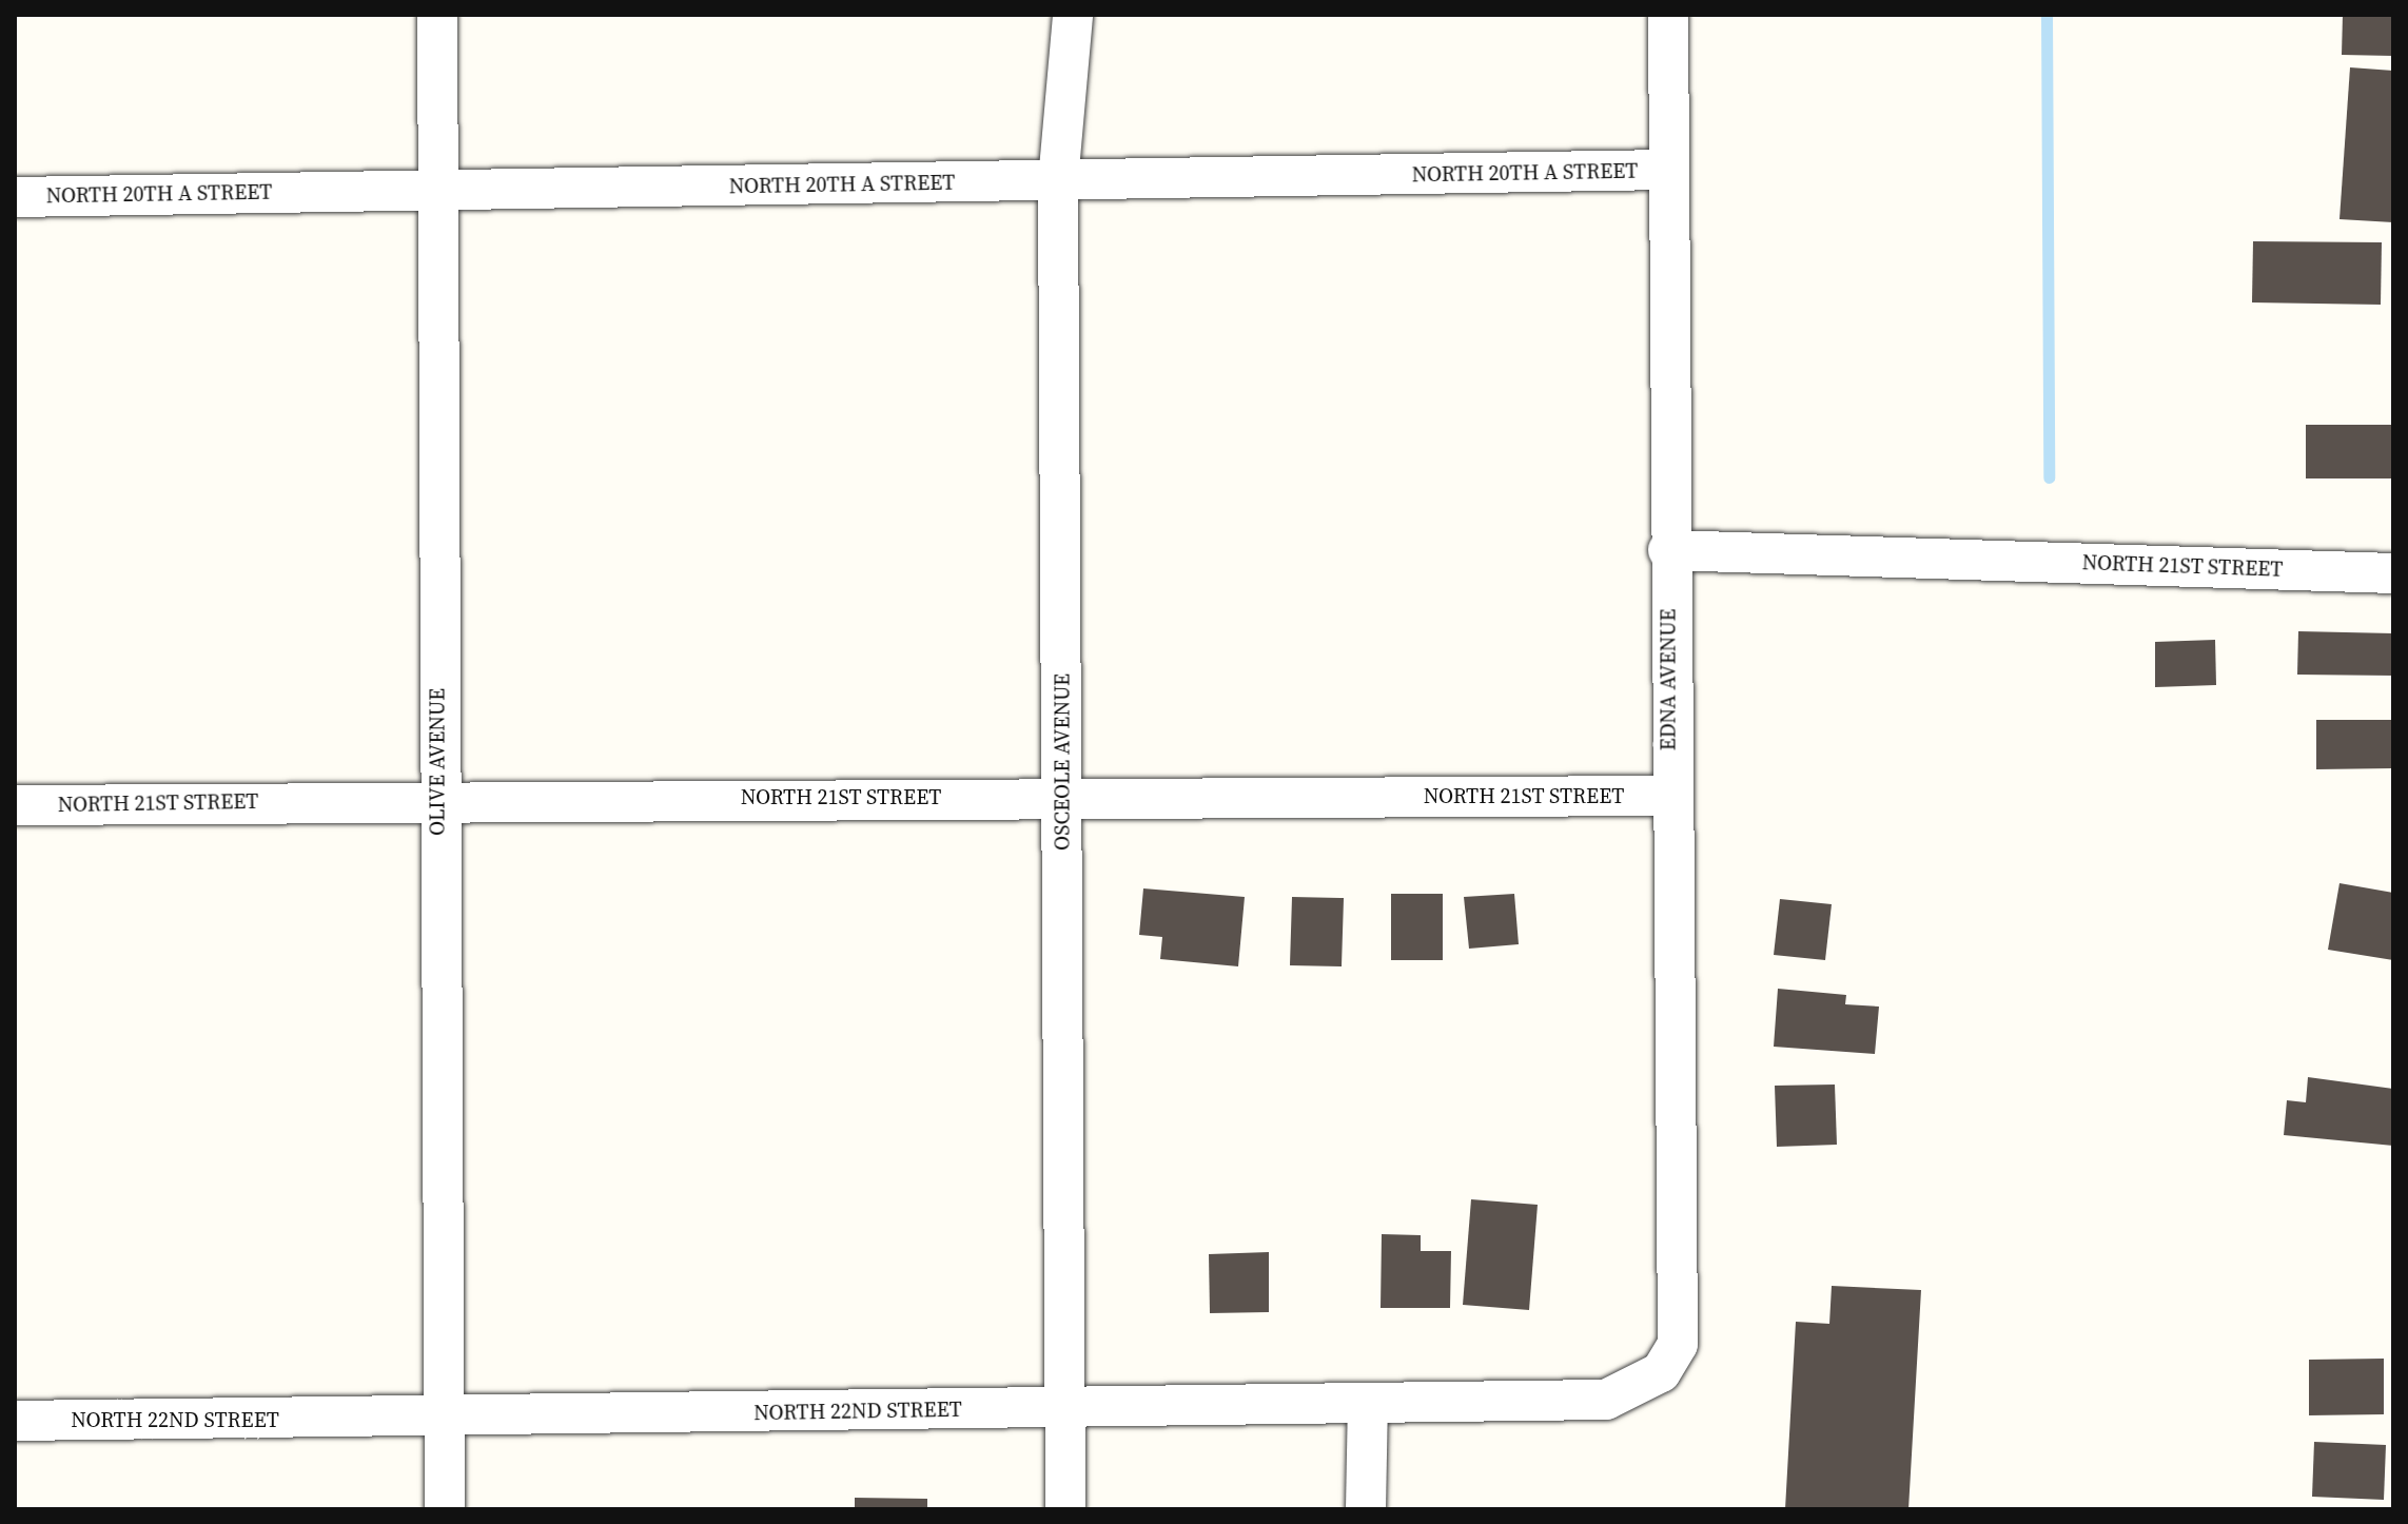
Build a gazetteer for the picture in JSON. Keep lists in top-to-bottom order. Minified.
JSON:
{"streets":{"street":["NORTH 20TH A STREET","NORTH 21ST STREET","EDNA AVENUE","OLIVE AVENUE","OSCEOLE AVENUE","NORTH 22ND STREET"]},"crossings":[["NORTH 20TH A STREET","EDNA AVENUE"],["NORTH 20TH A STREET","OLIVE AVENUE"],["NORTH 20TH A STREET","OSCEOLE AVENUE"],["NORTH 21ST STREET","EDNA AVENUE"],["NORTH 21ST STREET","OLIVE AVENUE"],["NORTH 21ST STREET","OSCEOLE AVENUE"],["EDNA AVENUE","NORTH 22ND STREET"],["OLIVE AVENUE","NORTH 22ND STREET"],["OSCEOLE AVENUE","NORTH 22ND STREET"]]}
